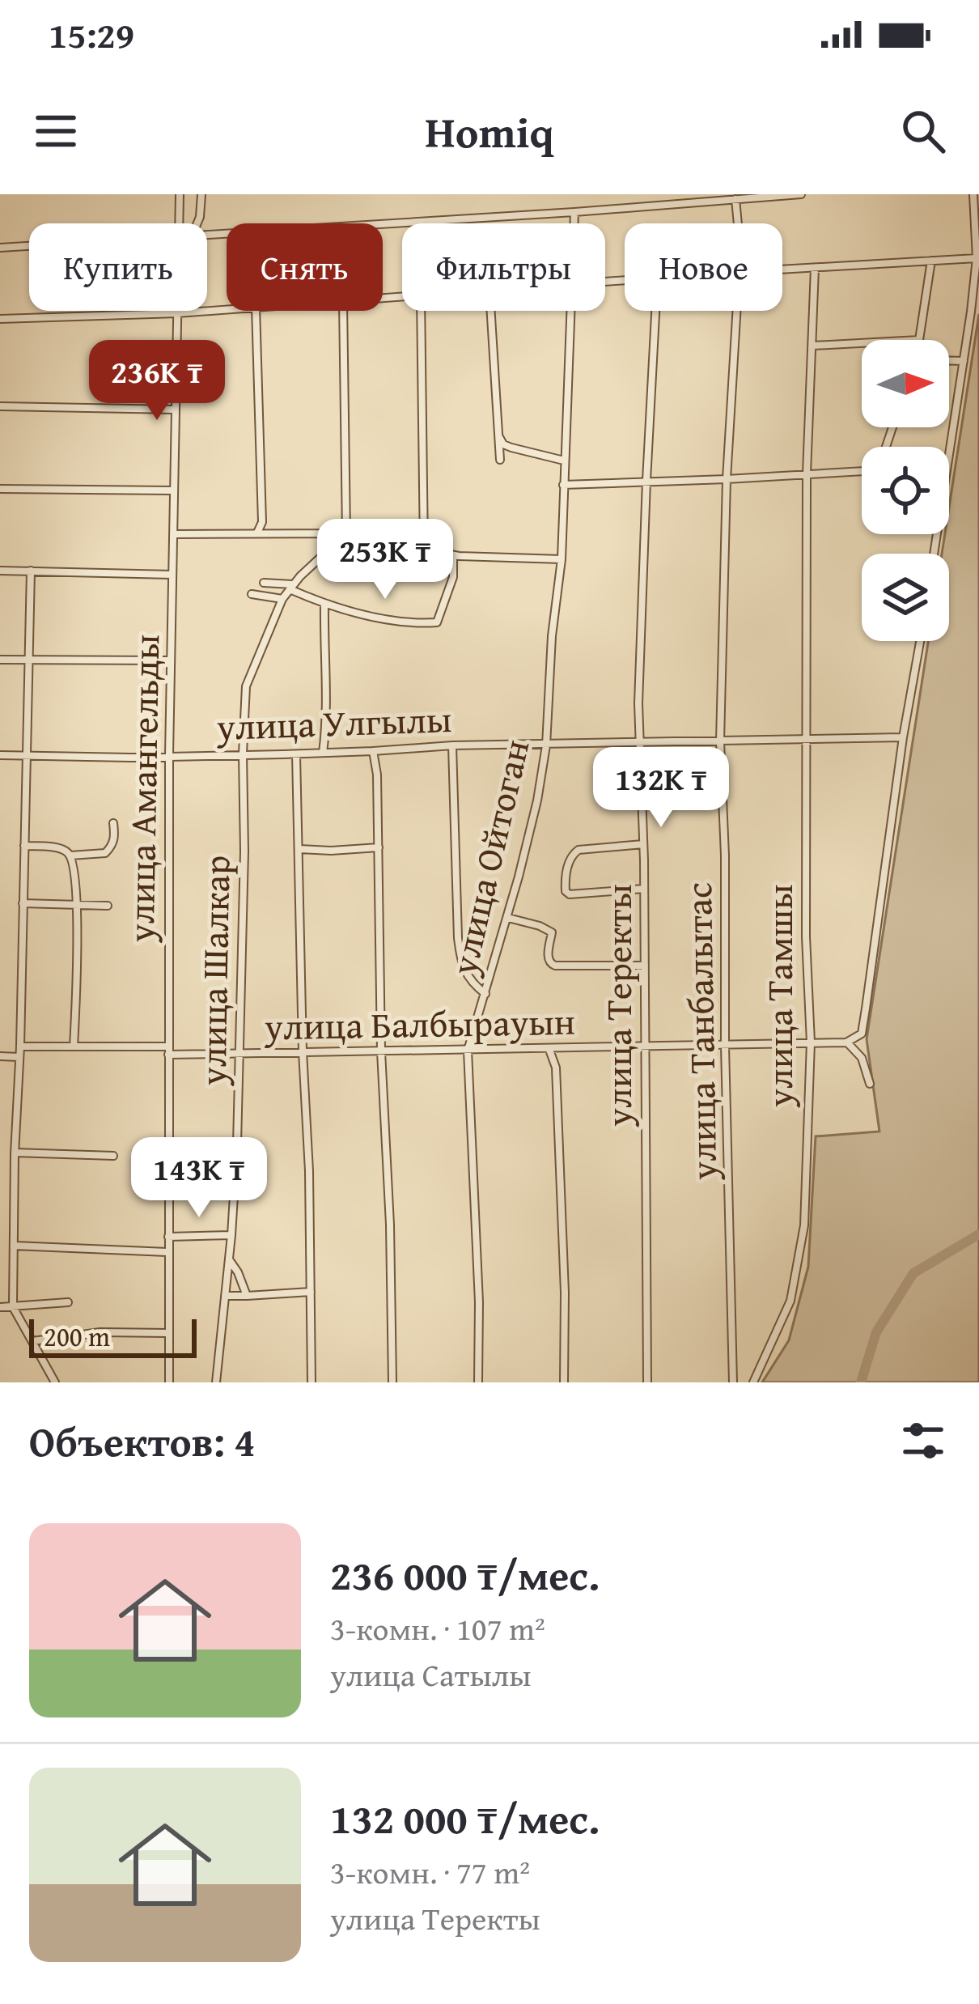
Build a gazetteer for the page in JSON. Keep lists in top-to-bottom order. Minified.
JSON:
{"streets":{"street":["улица Улгылы","улица Амангельды","улица Ойтоган","улица Шалкар","улица Тамшы","улица Теректы","улица Балбырауын","улица Танбалытас"]},"crossings":[["улица Улгылы","улица Амангельды"],["улица Улгылы","улица Ойтоган"],["улица Улгылы","улица Шалкар"],["улица Улгылы","улица Тамшы"],["улица Улгылы","улица Теректы"],["улица Улгылы","улица Танбалытас"],["улица Амангельды","улица Балбырауын"],["улица Ойтоган","улица Балбырауын"],["улица Шалкар","улица Балбырауын"],["улица Тамшы","улица Балбырауын"],["улица Теректы","улица Балбырауын"],["улица Балбырауын","улица Танбалытас"]],"scale_bar":"200 m","north":"right","page":{"status":"15:29","header":"Homiq","chip":["Купить","Снять","Фильтры","Новое"],"price":["236K ₸","253K ₸","132K ₸","143K ₸"],"scale":"200 m","heading":"Объектов: 4","list":[{"name":"236 000 ₸/мес.","note":"3-комн. · 107 m² · улица Сатылы"},{"name":"132 000 ₸/мес.","note":"3-комн. · 77 m² · улица Теректы"}]}}
